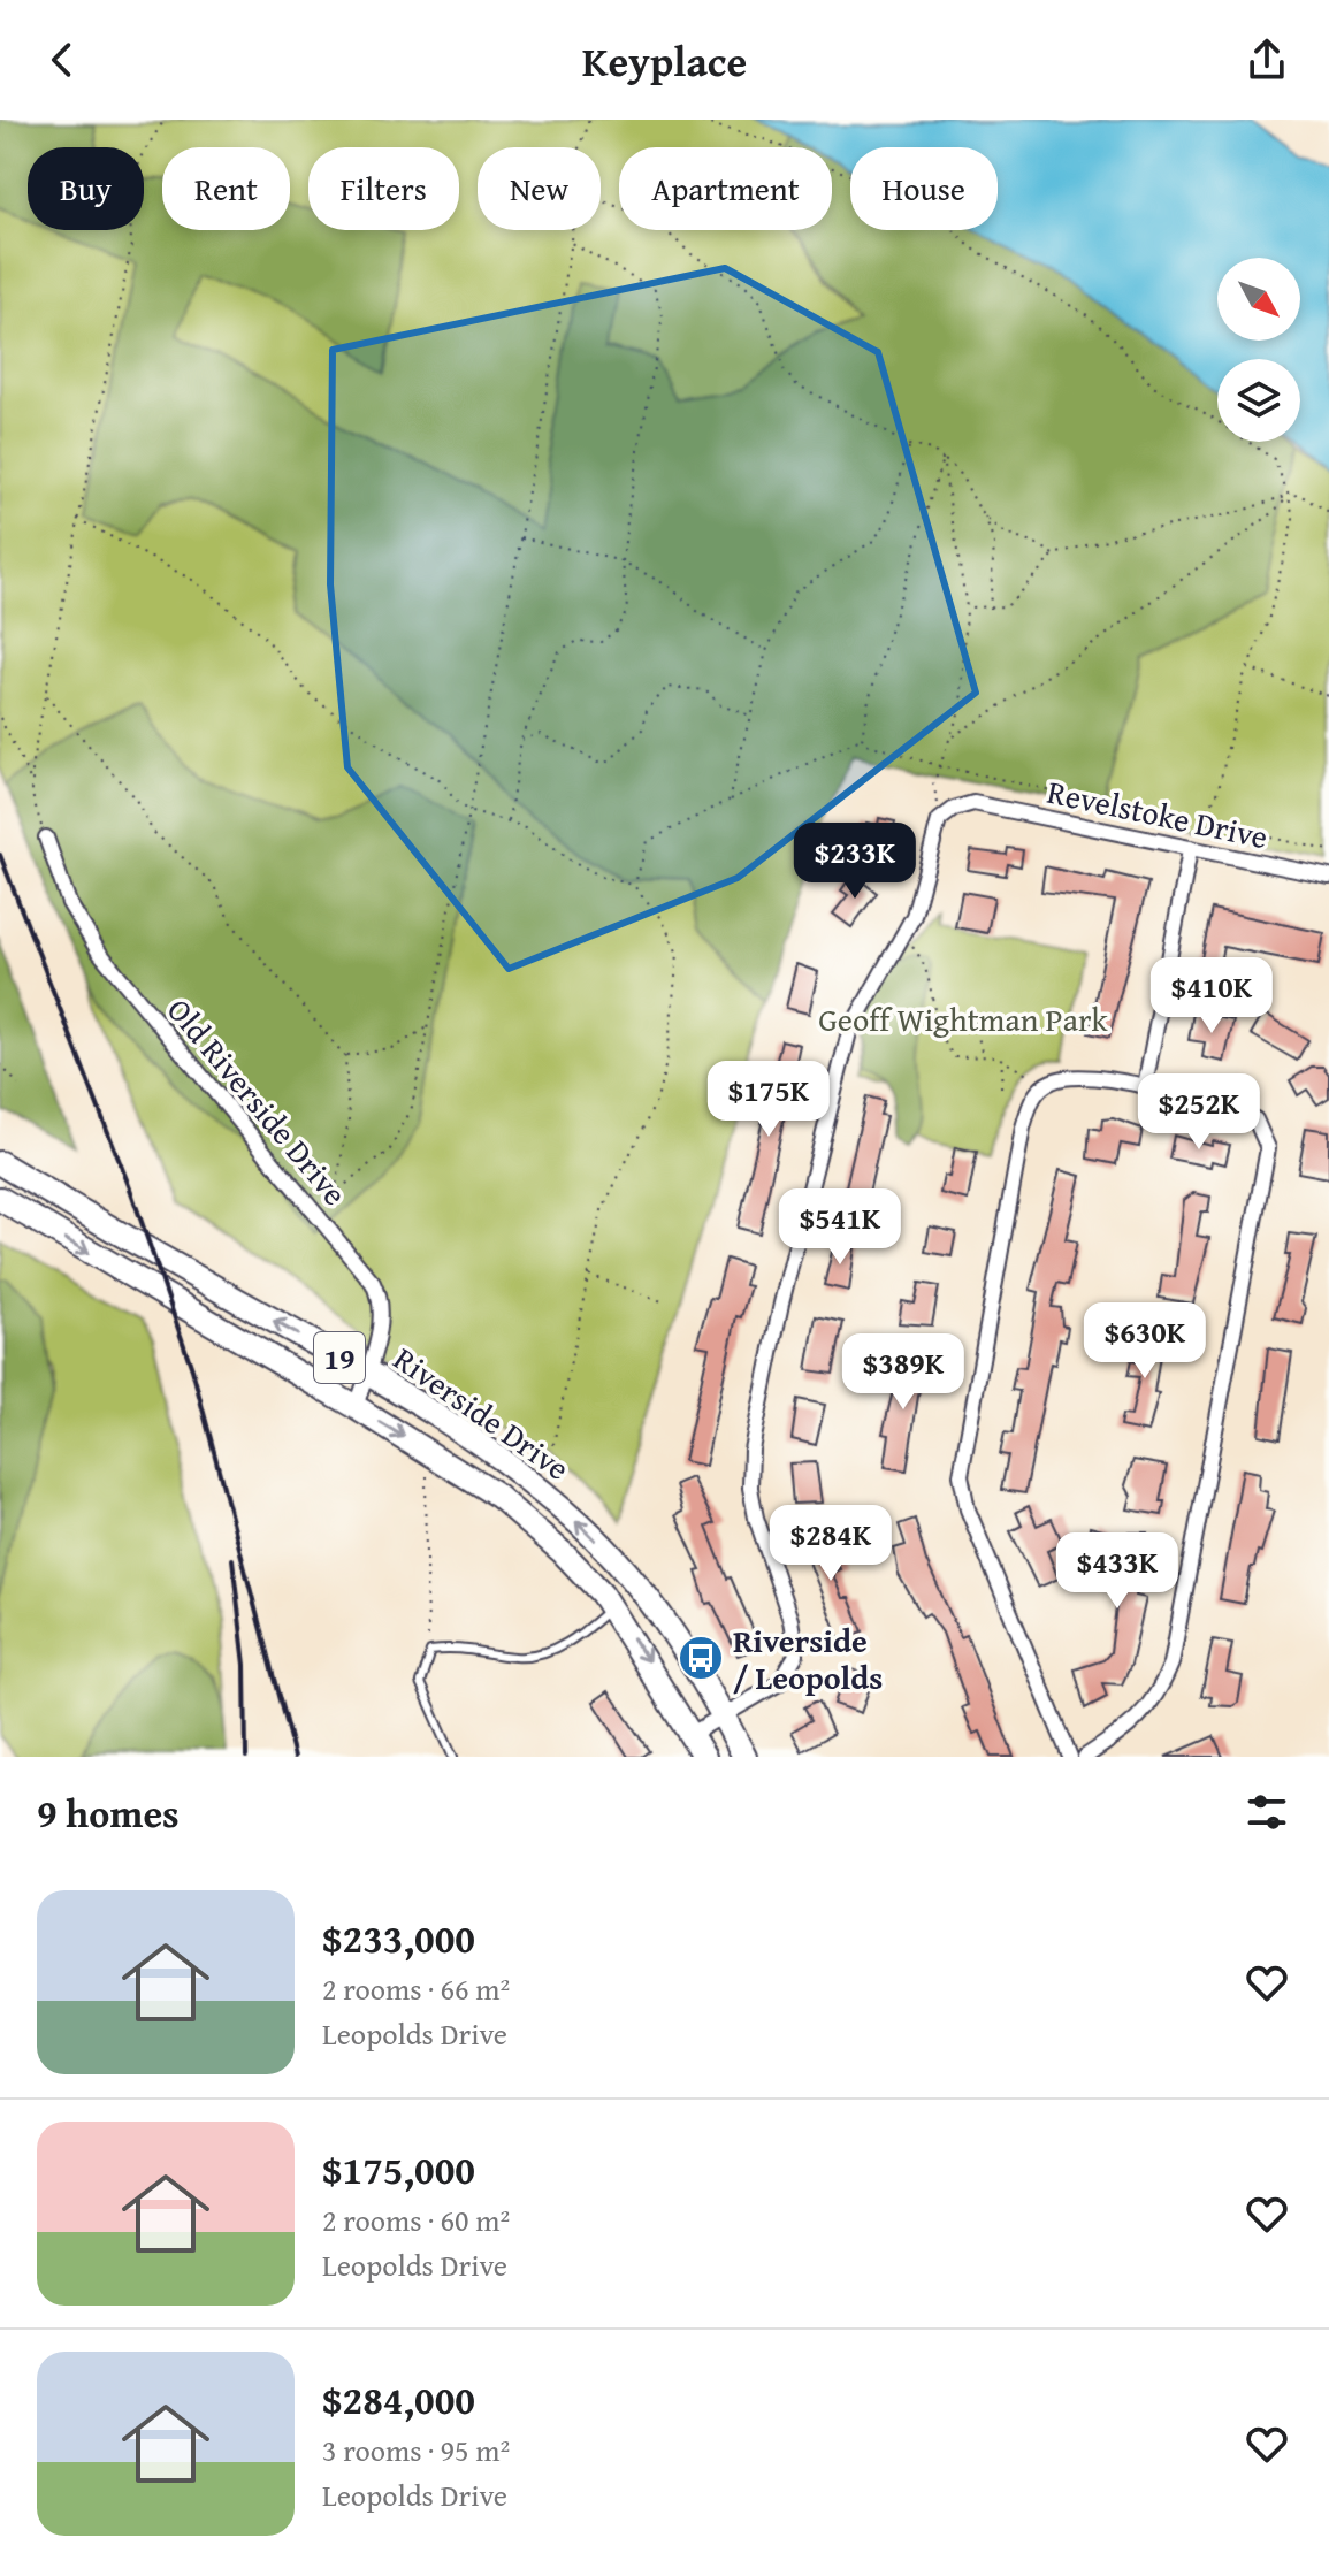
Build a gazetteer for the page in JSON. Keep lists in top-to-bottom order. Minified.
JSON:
{"streets":{"main road":["19","Riverside Drive"],"street":["Revelstoke Drive","Old Riverside Drive"]},"crossings":[["Old Riverside Drive","Riverside Drive"]],"parks":["Geoff Wightman Park"],"places":{"bus stop":["Riverside / Leopolds"]},"north":"bottom right","page":{"header":"Keyplace","chip":["Buy","Rent","Filters","New","Apartment","House"],"price":["$233K","$410K","$175K","$252K","$541K","$630K","$389K","$284K","$433K"],"heading":"9 homes","list":[{"name":"$233,000","note":"2 rooms · 66 m² · Leopolds Drive"},{"name":"$175,000","note":"2 rooms · 60 m² · Leopolds Drive"},{"name":"$284,000","note":"3 rooms · 95 m² · Leopolds Drive"}]}}
